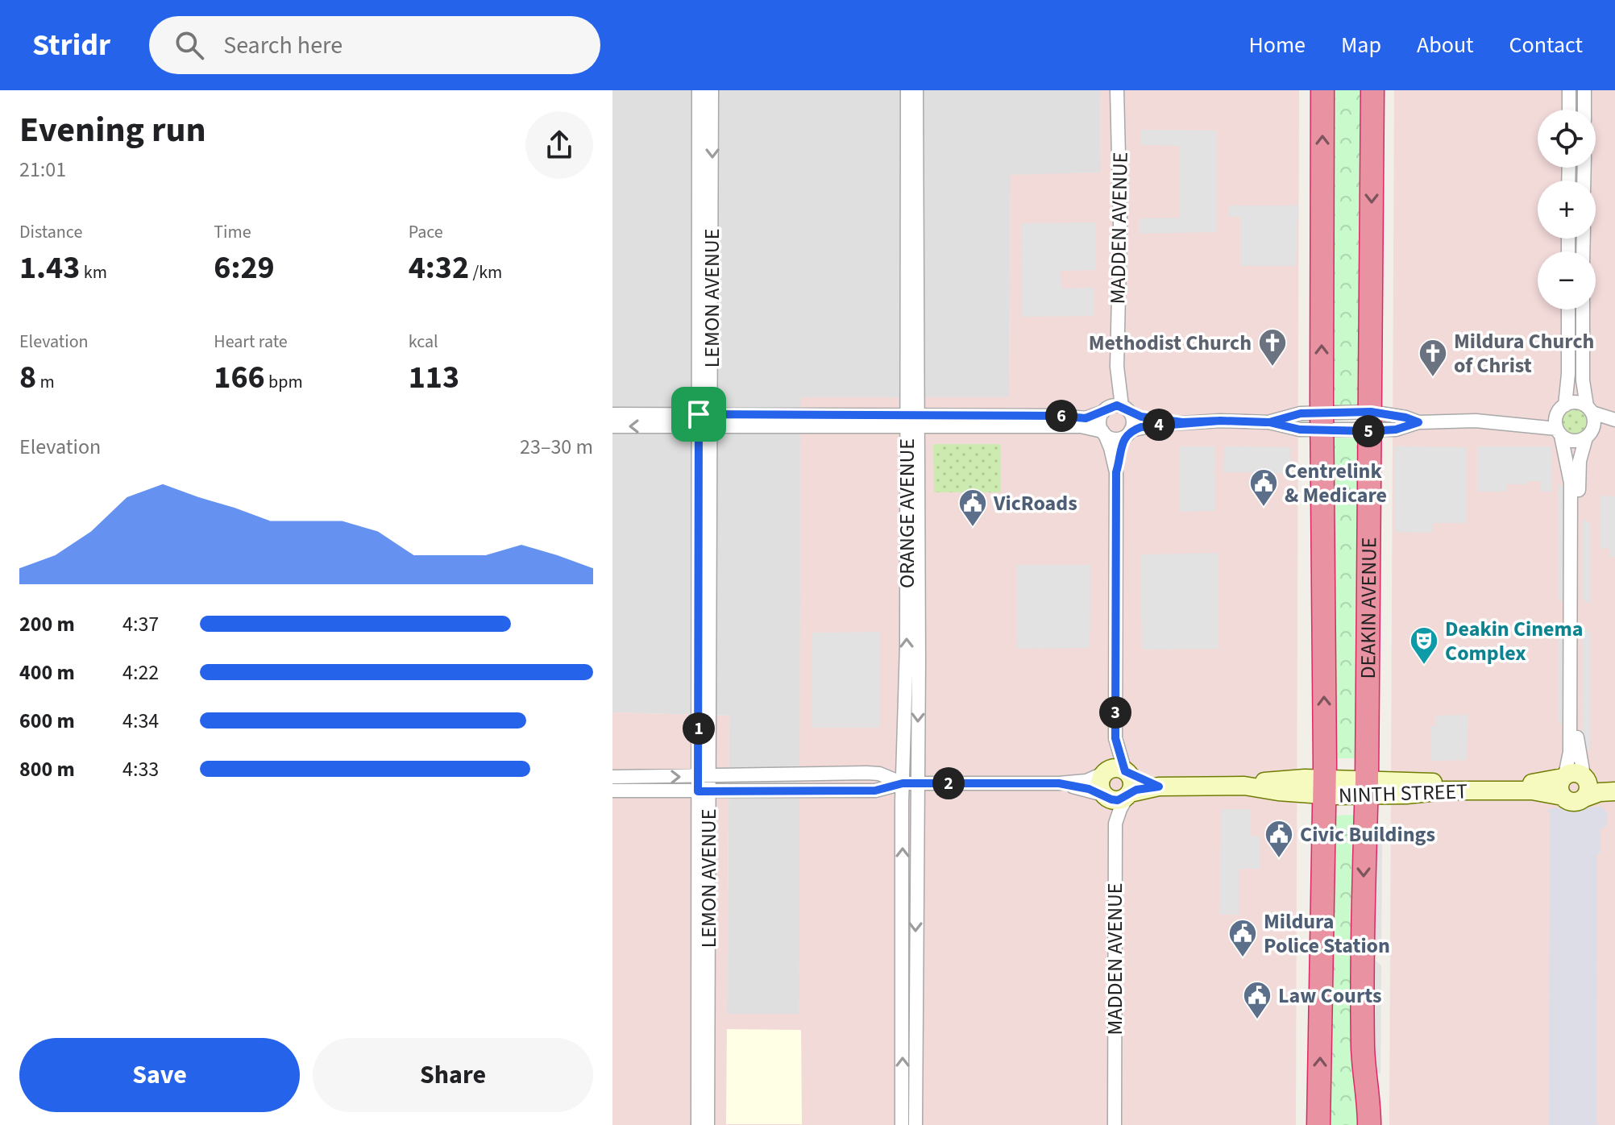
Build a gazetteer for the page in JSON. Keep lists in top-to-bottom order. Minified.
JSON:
{"streets":{"highway":["DEAKIN AVENUE"],"street":["MADDEN AVENUE","LEMON AVENUE","ORANGE AVENUE","NINTH STREET"]},"crossings":[["MADDEN AVENUE","NINTH STREET"],["DEAKIN AVENUE","NINTH STREET"]],"places":{"church":["Methodist Church","Mildura Church of Christ"],"public building":["Centrelink & Medicare","VicRoads","Civic Buildings","Mildura Police Station","Law Courts"],"theatre":["Deakin Cinema Complex"]},"page":{"header":"Stridr","search":"Search here","nav":["Home","Map","About","Contact"],"heading":["Evening run","21:01"],"map_buttons":["+","−"],"stats":[["Distance","1.43 km"],["Time","6:29"],["Pace","4:32 /km"],["Elevation","8 m"],["Heart rate","166 bpm"],["kcal","113"]],"pins":["6","4","5","3","1","2"],"chart":["Elevation","23–30 m"],"list":[{"name":"200 m","note":"4:37"},{"name":"400 m","note":"4:22"},{"name":"600 m","note":"4:34"},{"name":"800 m","note":"4:33"}],"buttons":["Save","Share"]}}
